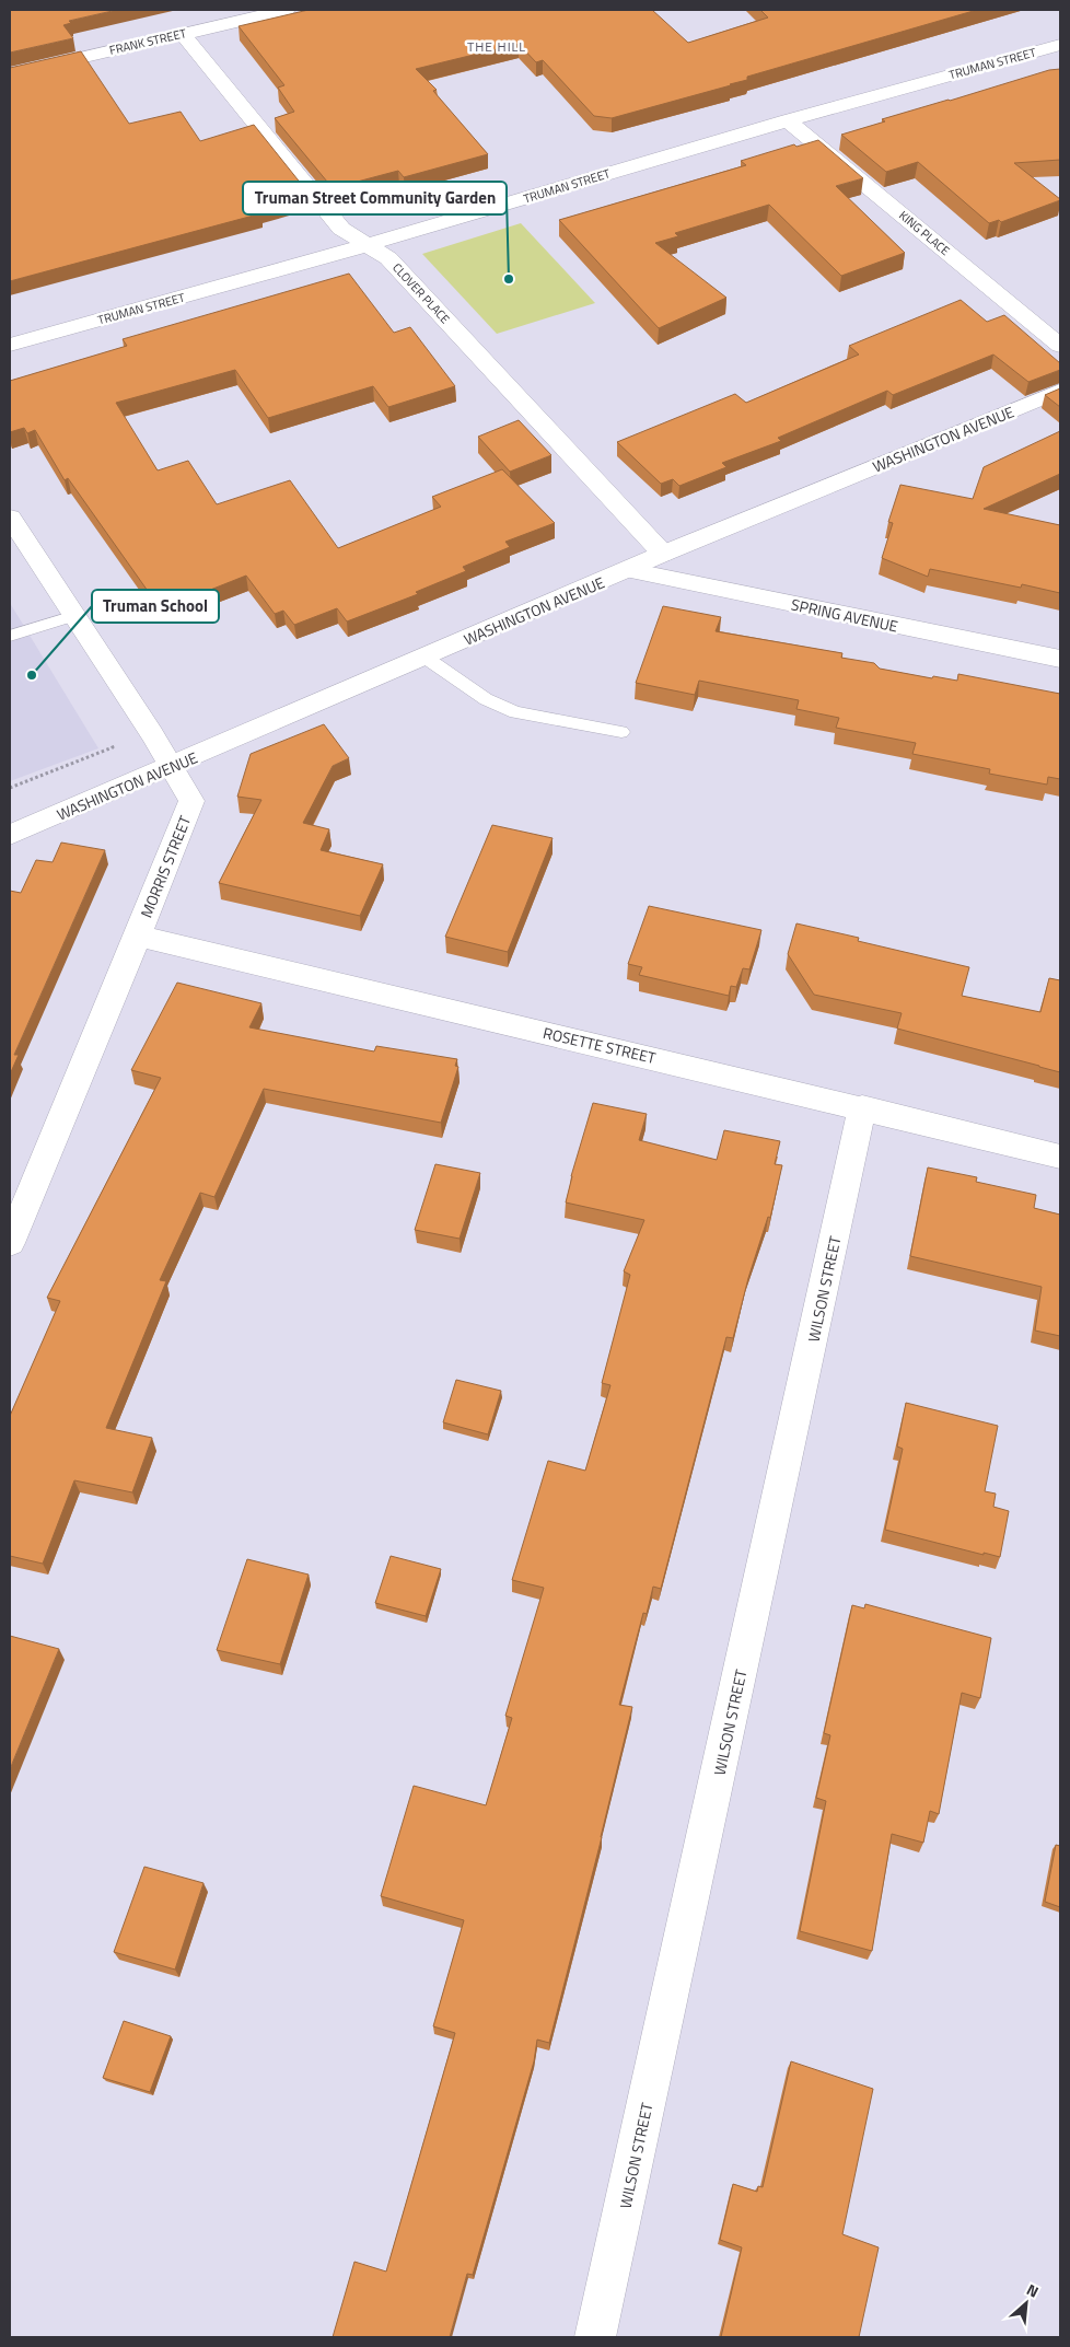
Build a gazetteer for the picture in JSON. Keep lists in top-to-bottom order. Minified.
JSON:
{"streets":{"street":["FRANK STREET","TRUMAN STREET","KING PLACE","CLOVER PLACE","WASHINGTON AVENUE","SPRING AVENUE","MORRIS STREET","ROSETTE STREET","WILSON STREET"]},"crossings":[["FRANK STREET","CLOVER PLACE"],["TRUMAN STREET","KING PLACE"],["TRUMAN STREET","CLOVER PLACE"],["CLOVER PLACE","WASHINGTON AVENUE"],["WASHINGTON AVENUE","SPRING AVENUE"],["WASHINGTON AVENUE","MORRIS STREET"],["MORRIS STREET","ROSETTE STREET"],["ROSETTE STREET","WILSON STREET"]],"districts":["THE HILL"],"places":["Truman Street Community Garden","Truman School"],"north":"top right"}
